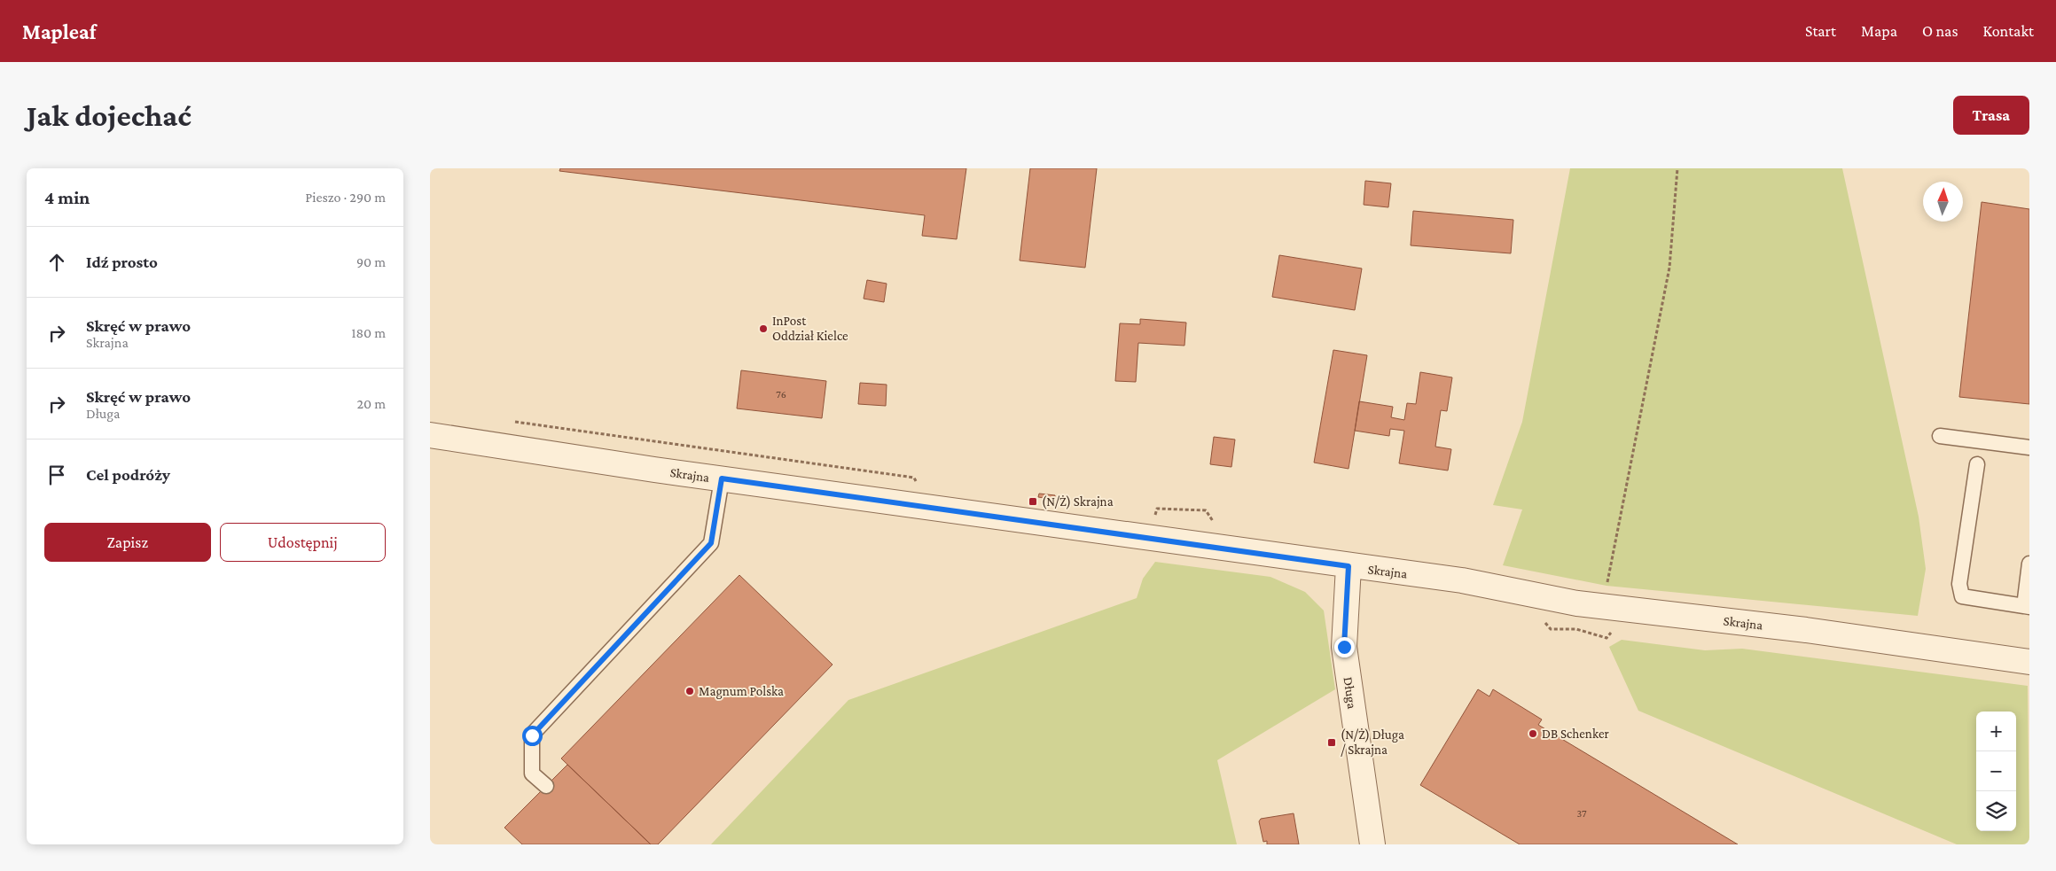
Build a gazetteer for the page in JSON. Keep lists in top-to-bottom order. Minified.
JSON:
{"streets":{"street":["Skrajna","Długa"]},"crossings":[["Skrajna","Długa"]],"places":{"other":["InPost Oddział Kielce","Magnum Polska","DB Schenker"],"transit":["(N/Ż) Skrajna","(N/Ż) Długa / Skrajna"]},"house_numbers":["76","37"],"north":"top","page":{"header":"Mapleaf","nav":["Start","Mapa","O nas","Kontakt"],"buttons":["Trasa",["Zapisz","Udostępnij"]],"title":"Jak dojechać","heading":["4 min","Pieszo · 290 m"],"list":[["Idź prosto","90 m"],["Skręć w prawo","Skrajna","180 m"],["Skręć w prawo","Długa","20 m"],"Cel podróży"],"map_buttons":["+","−"]}}
